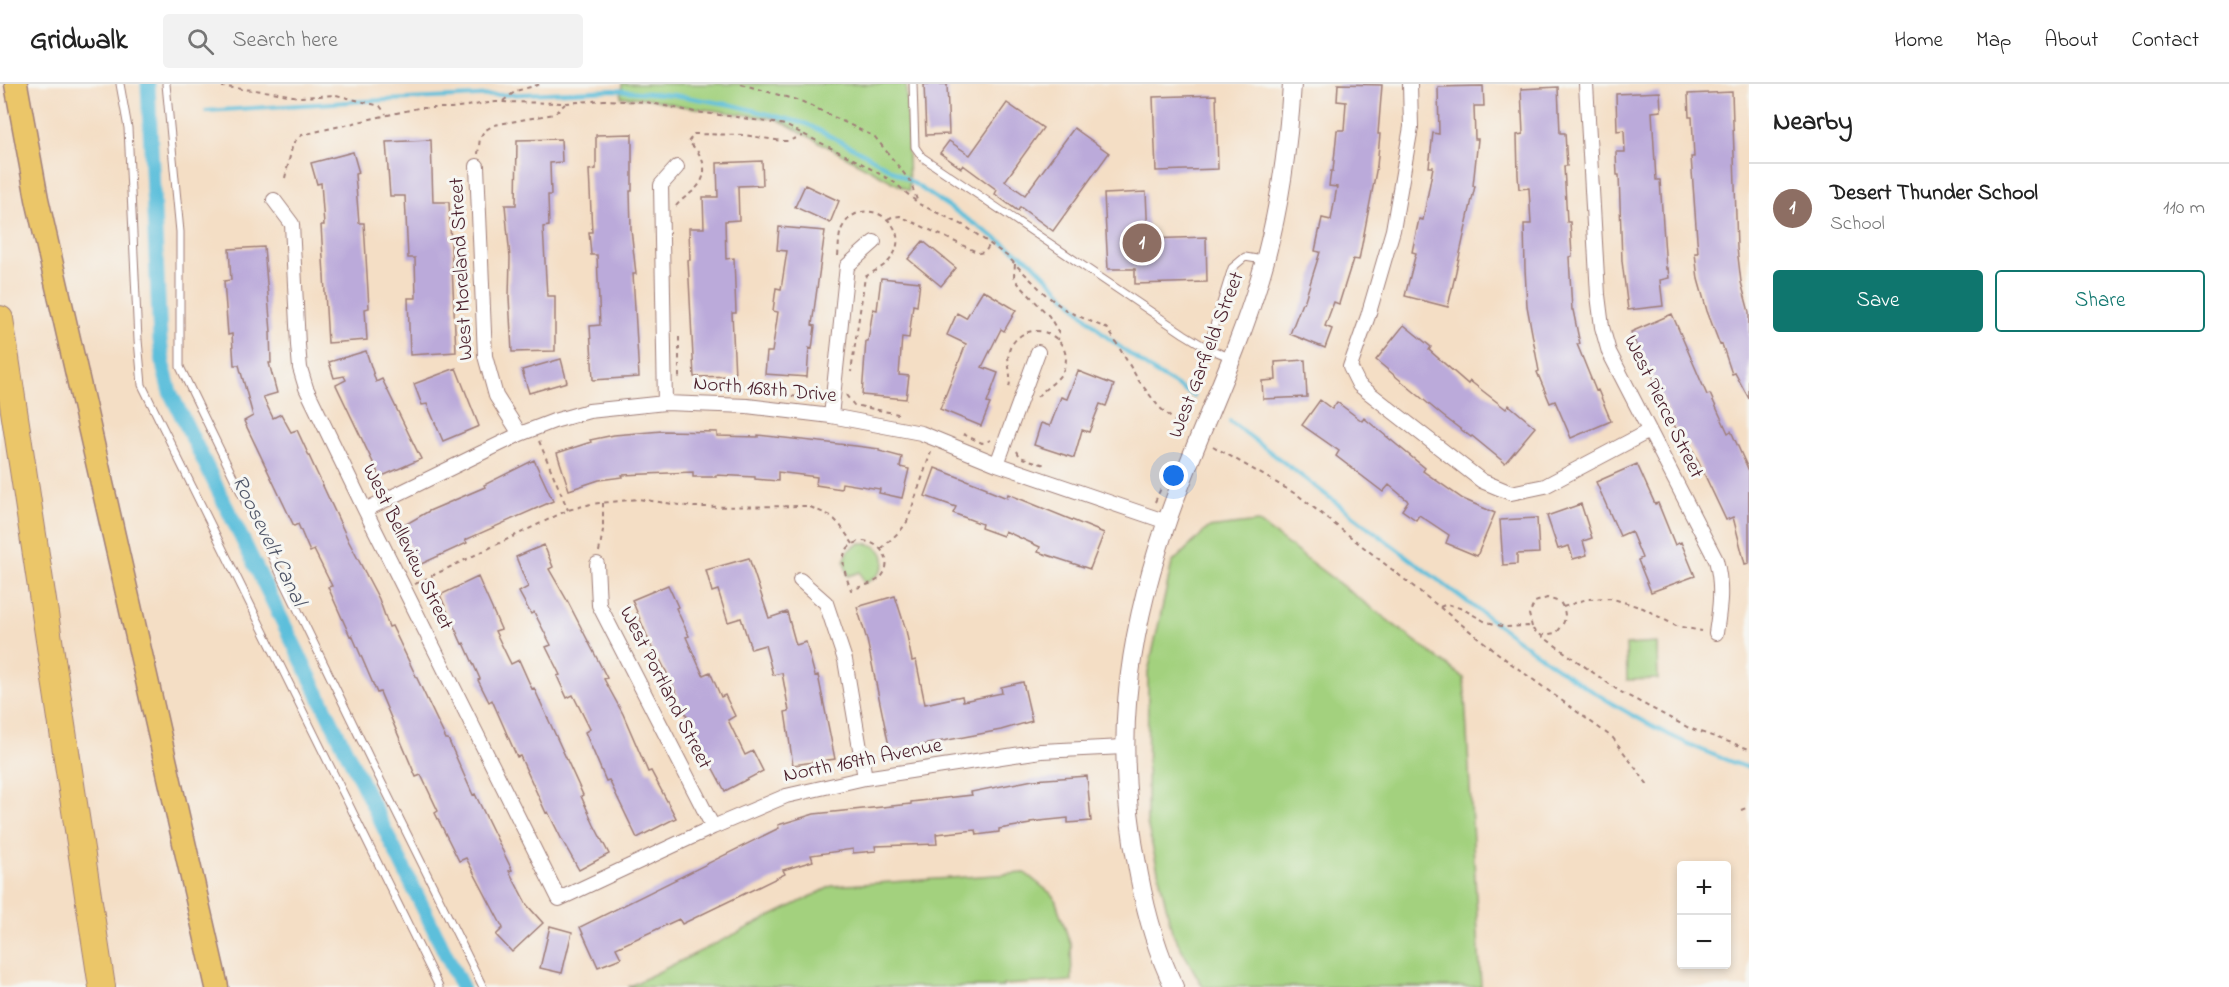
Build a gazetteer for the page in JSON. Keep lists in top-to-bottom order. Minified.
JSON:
{"streets":{"street":["West Moreland Street","West Garfield Street","North 168th Drive","West Pierce Street","West Belleview Street","West Portland Street","North 169th Avenue"]},"crossings":[["West Moreland Street","North 168th Drive"],["West Garfield Street","North 168th Drive"],["West Garfield Street","North 169th Avenue"],["North 168th Drive","West Belleview Street"],["West Belleview Street","North 169th Avenue"],["West Portland Street","North 169th Avenue"]],"water":["Roosevelt Canal"],"page":{"header":"Gridwalk","search":"Search here","nav":["Home","Map","About","Contact"],"heading":"Nearby","list":[{"mark":"1","name":"Desert Thunder School","note":"School","value":"110 m"}],"pins":"1","buttons":["Save","Share"],"map_buttons":["+","−"]}}
